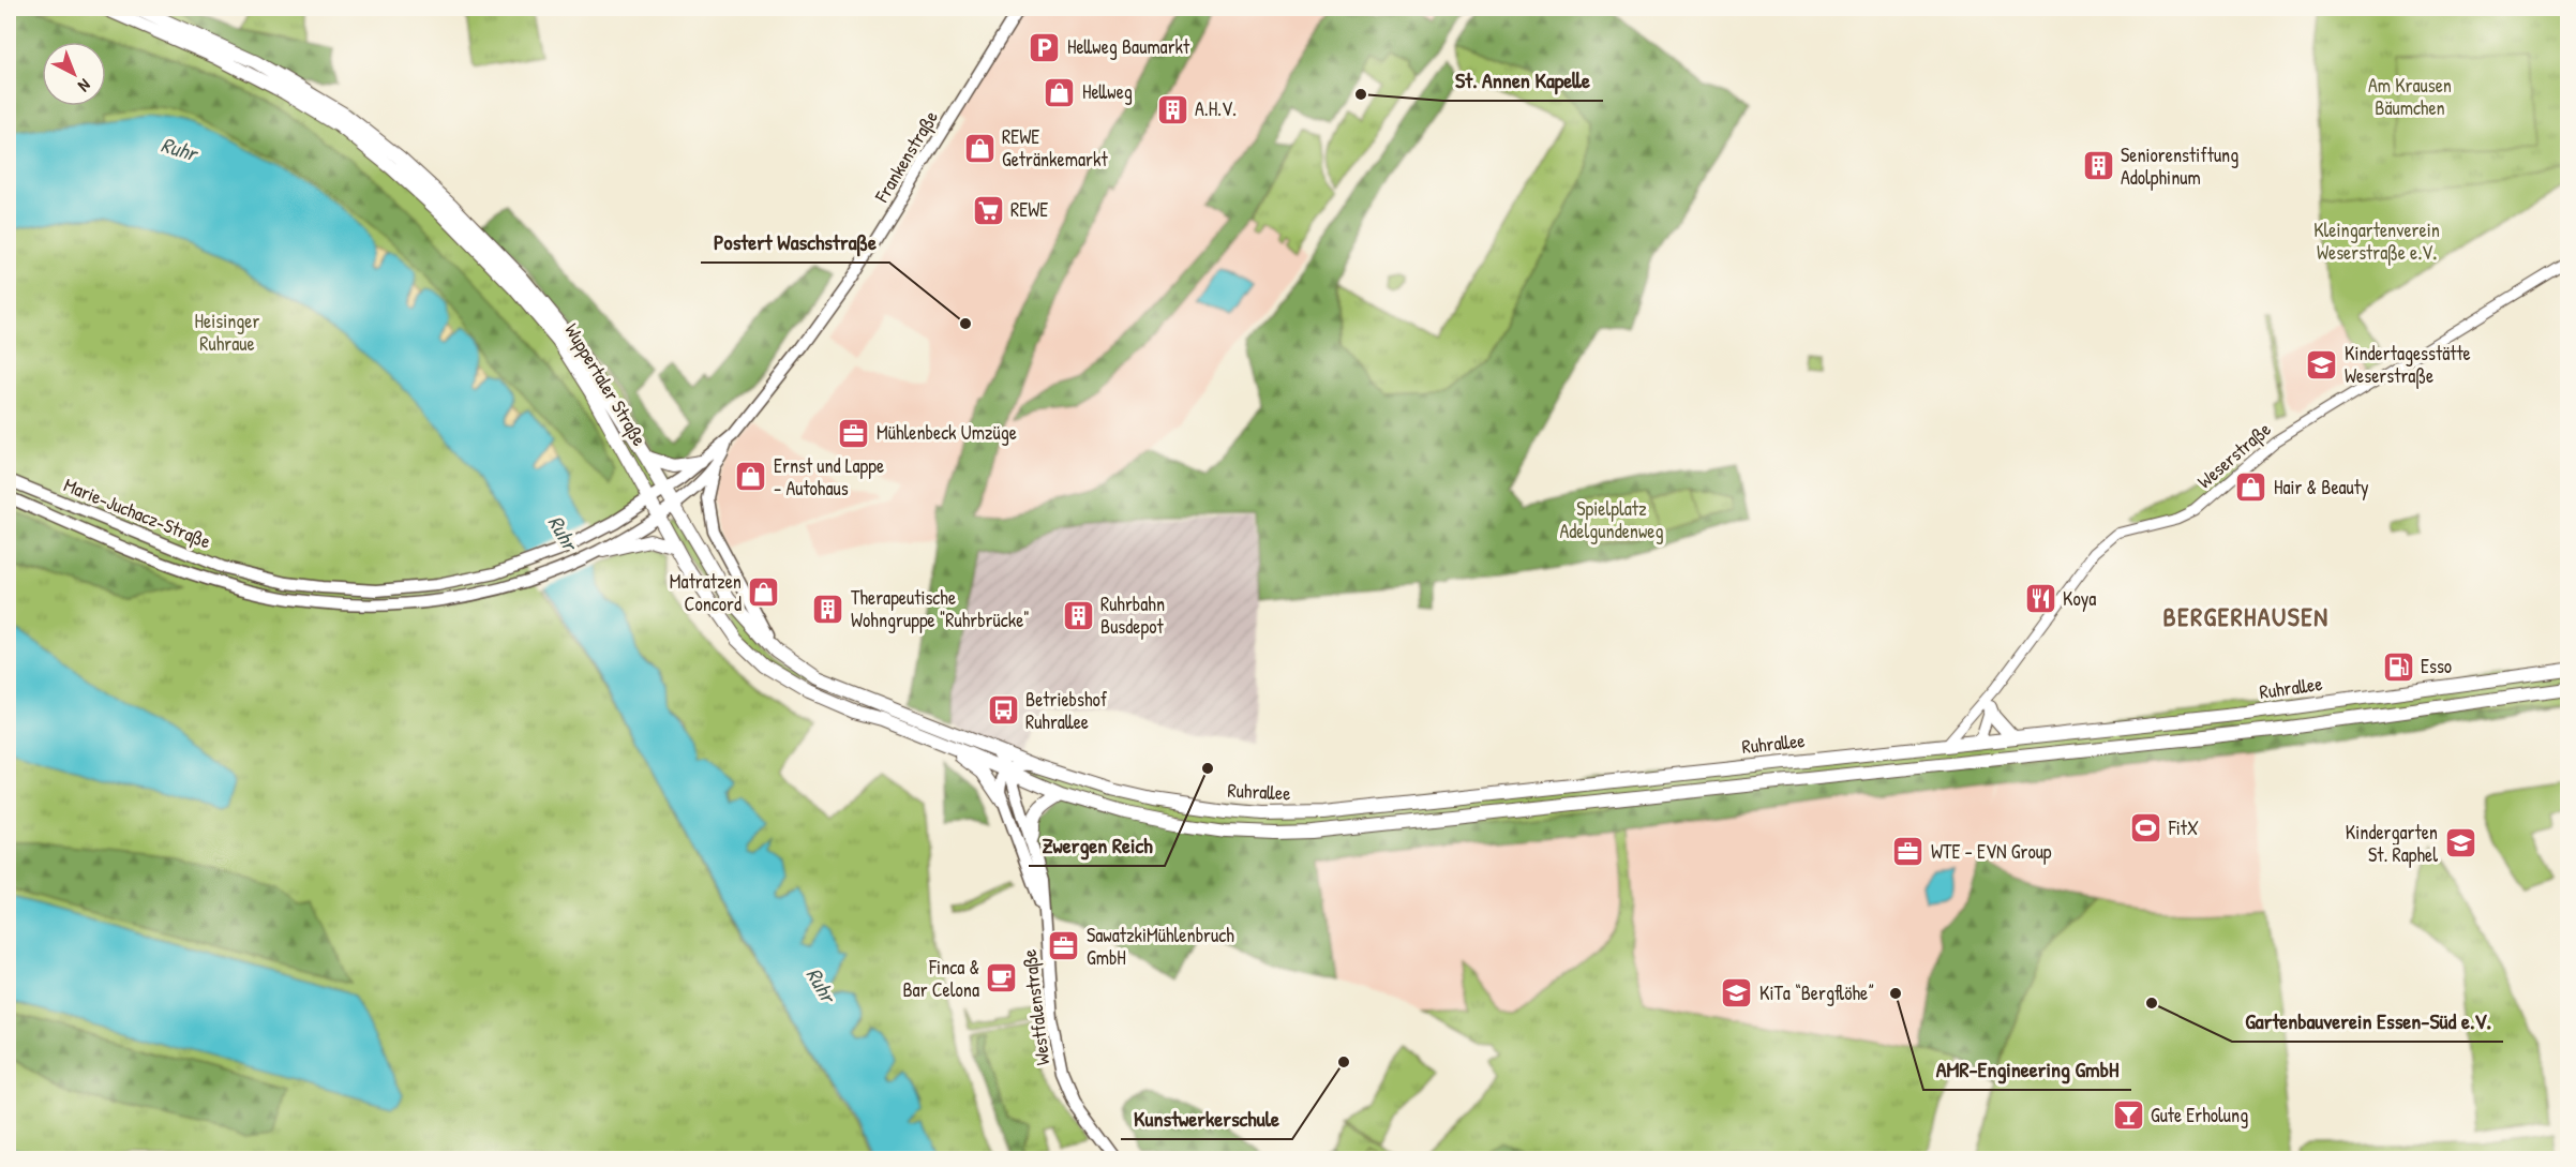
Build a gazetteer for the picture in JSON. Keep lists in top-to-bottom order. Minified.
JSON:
{"streets":{"main road":["Frankenstraße","Wuppertaler Straße","Marie-Juchacz-Straße","Ruhrallee","Westfalenstraße"],"street":["Weserstraße"]},"crossings":[["Frankenstraße","Wuppertaler Straße"],["Frankenstraße","Marie-Juchacz-Straße"],["Wuppertaler Straße","Ruhrallee"],["Wuppertaler Straße","Westfalenstraße"],["Weserstraße","Ruhrallee"],["Ruhrallee","Westfalenstraße"]],"districts":["BERGERHAUSEN"],"water":["Ruhr"],"parks":["Am Krausen Bäumchen","Kleingartenverein Weserstraße e.V.","Heisinger Ruhraue","Spielplatz Adelgundenweg"],"places":{"parking":["Hellweg Baumarkt"],"shop":["Hellweg","REWE Getränkemarkt","Ernst und Lappe - Autohaus","Hair & Beauty","Matratzen Concord"],"other":["St. Annen Kapelle","Postert Waschstraße","Zwergen Reich","AMR-Engineering GmbH","Gartenbauverein Essen-Süd e.V.","Kunstwerkerschule"],"building":["A.H.V.","Seniorenstiftung Adolphinum","Therapeutische Wohngruppe \"Ruhrbrücke\"","Ruhrbahn Busdepot"],"supermarket":["REWE"],"school or university":["Kindertagesstätte Weserstraße","Kindergarten St. Raphel","KiTa “Bergflöhe”"],"office":["Mühlenbeck Umzüge","WTE - EVN Group","SawatzkiMühlenbruch GmbH"],"restaurant":["Koya"],"fuel station":["Esso"],"bus stop":["Betriebshof Ruhrallee"],"sports":["FitX"],"cafe":["Finca & Bar Celona"],"bar":["Gute Erholung"]},"north":"bottom right"}
